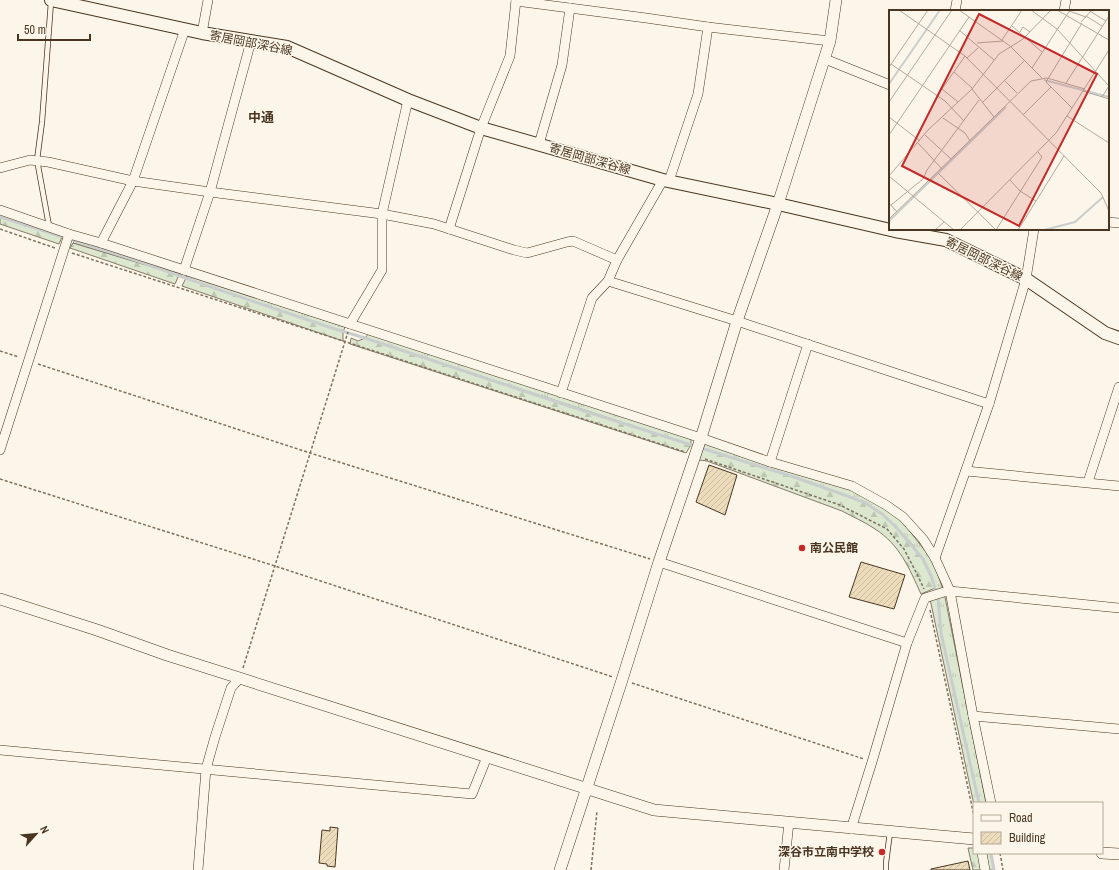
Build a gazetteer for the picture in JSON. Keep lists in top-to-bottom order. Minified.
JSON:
{"streets":{"main road":["寄居岡部深谷線"]},"districts":["中通"],"places":["南公民館","深谷市立南中学校"],"legend":["Road","Building"],"scale_bar":"50 m","north":"top right"}
